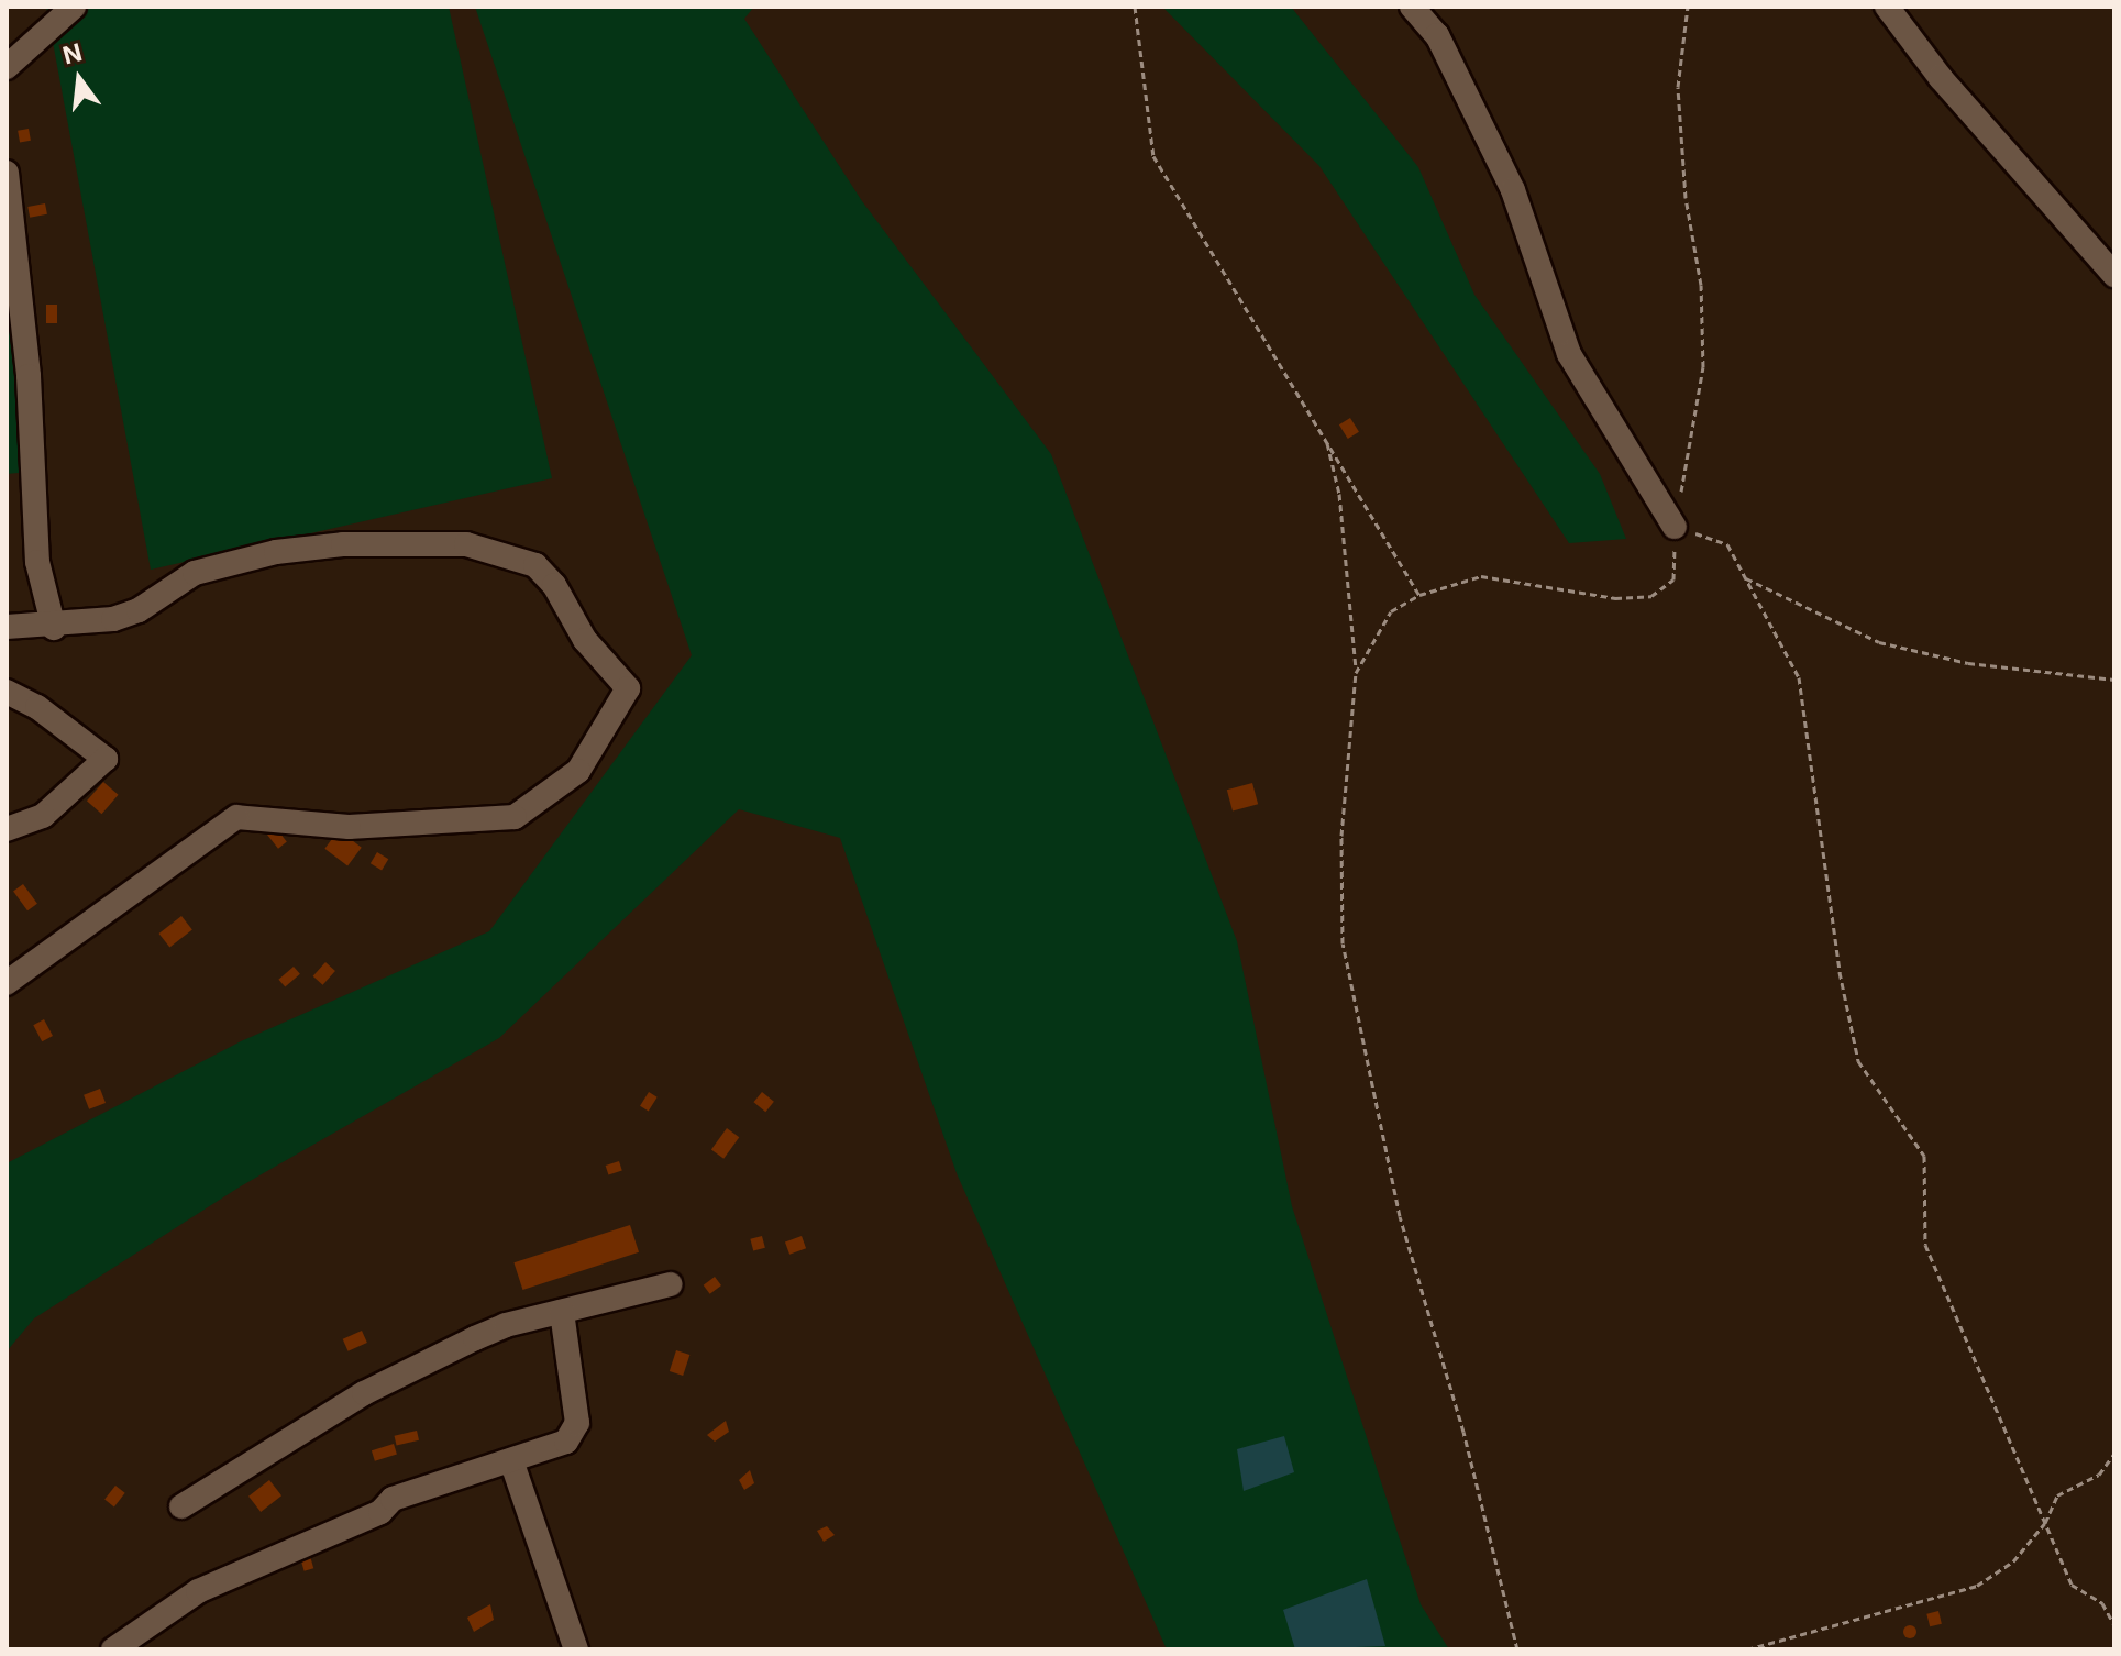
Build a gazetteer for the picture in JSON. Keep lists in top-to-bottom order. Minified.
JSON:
{"north":"top"}
